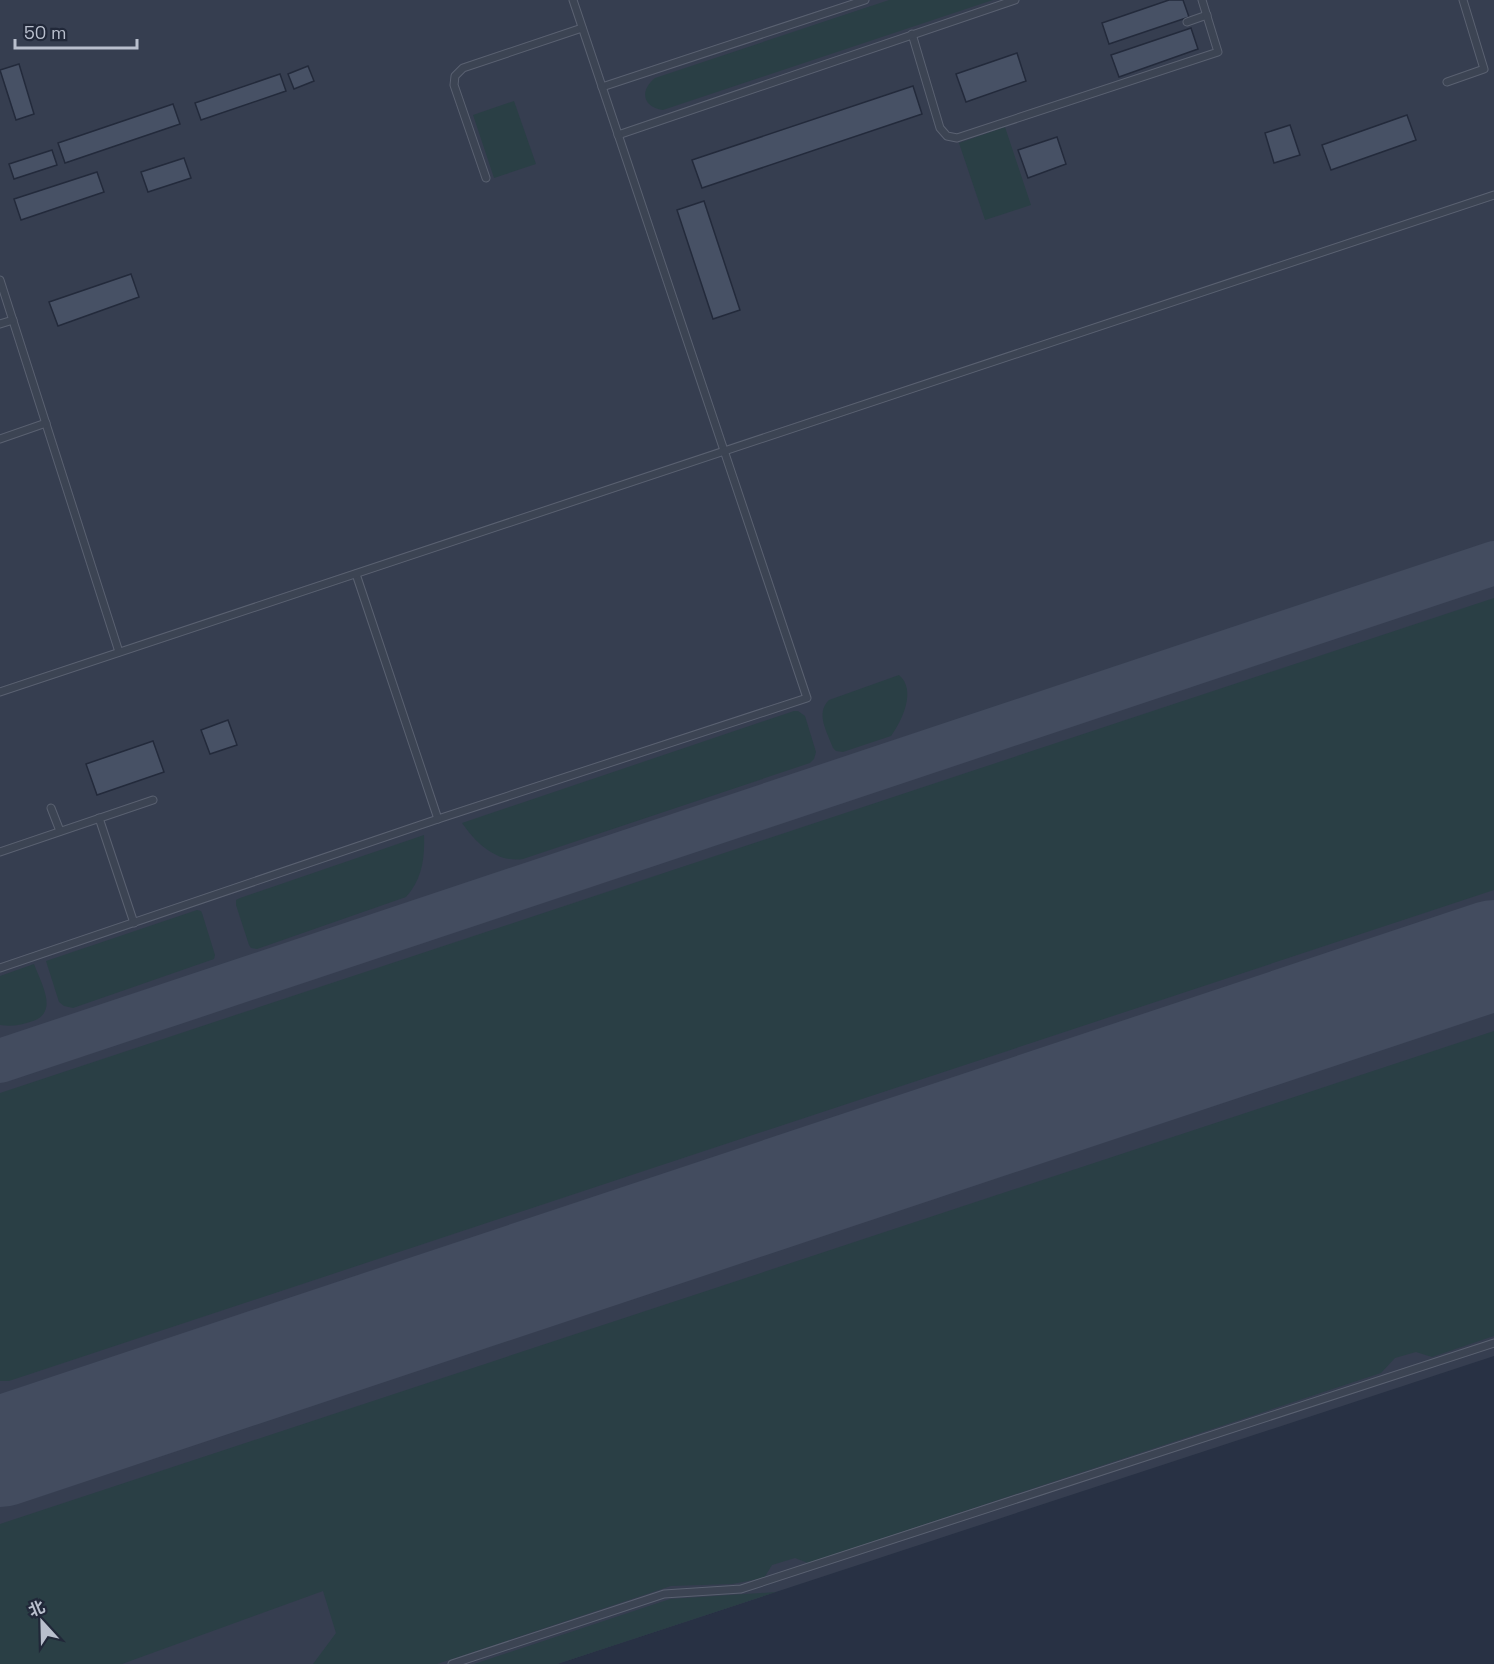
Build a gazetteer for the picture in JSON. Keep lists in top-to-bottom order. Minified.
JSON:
{"scale_bar":"50 m","north":"top"}
